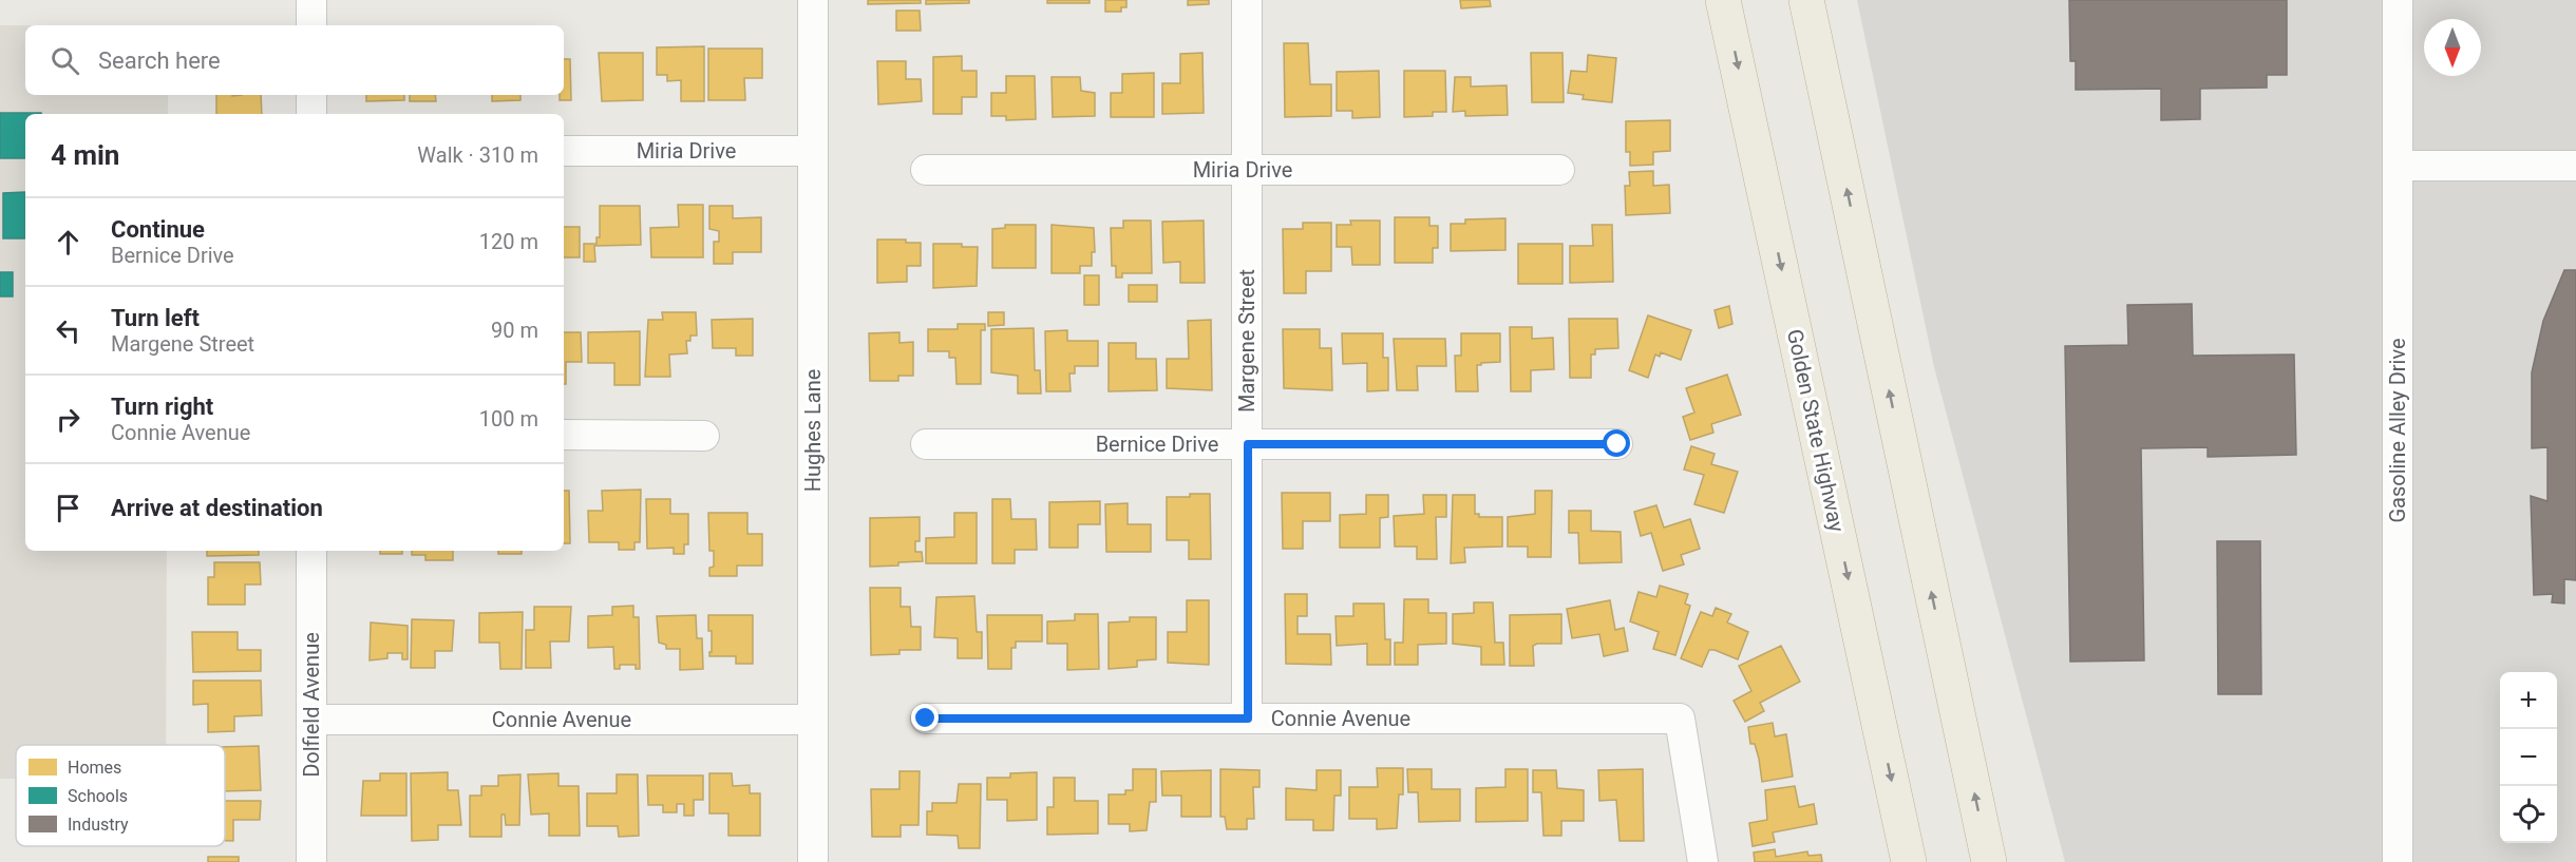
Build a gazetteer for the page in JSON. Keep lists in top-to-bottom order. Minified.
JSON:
{"streets":{"highway":["Golden State Highway"],"street":["Miria Drive","Margene Street","Hughes Lane","Gasoline Alley Drive","Bernice Drive","Dolfield Avenue","Connie Avenue"]},"crossings":[["Miria Drive","Margene Street"],["Miria Drive","Hughes Lane"],["Margene Street","Bernice Drive"],["Margene Street","Connie Avenue"],["Hughes Lane","Connie Avenue"],["Dolfield Avenue","Connie Avenue"]],"legend":["Homes","Schools","Industry"],"north":"bottom","page":{"search":"Search here","heading":["4 min","Walk · 310 m"],"list":[["Continue","Bernice Drive","120 m"],["Turn left","Margene Street","90 m"],["Turn right","Connie Avenue","100 m"],"Arrive at destination"],"map_buttons":["+","−"]}}
